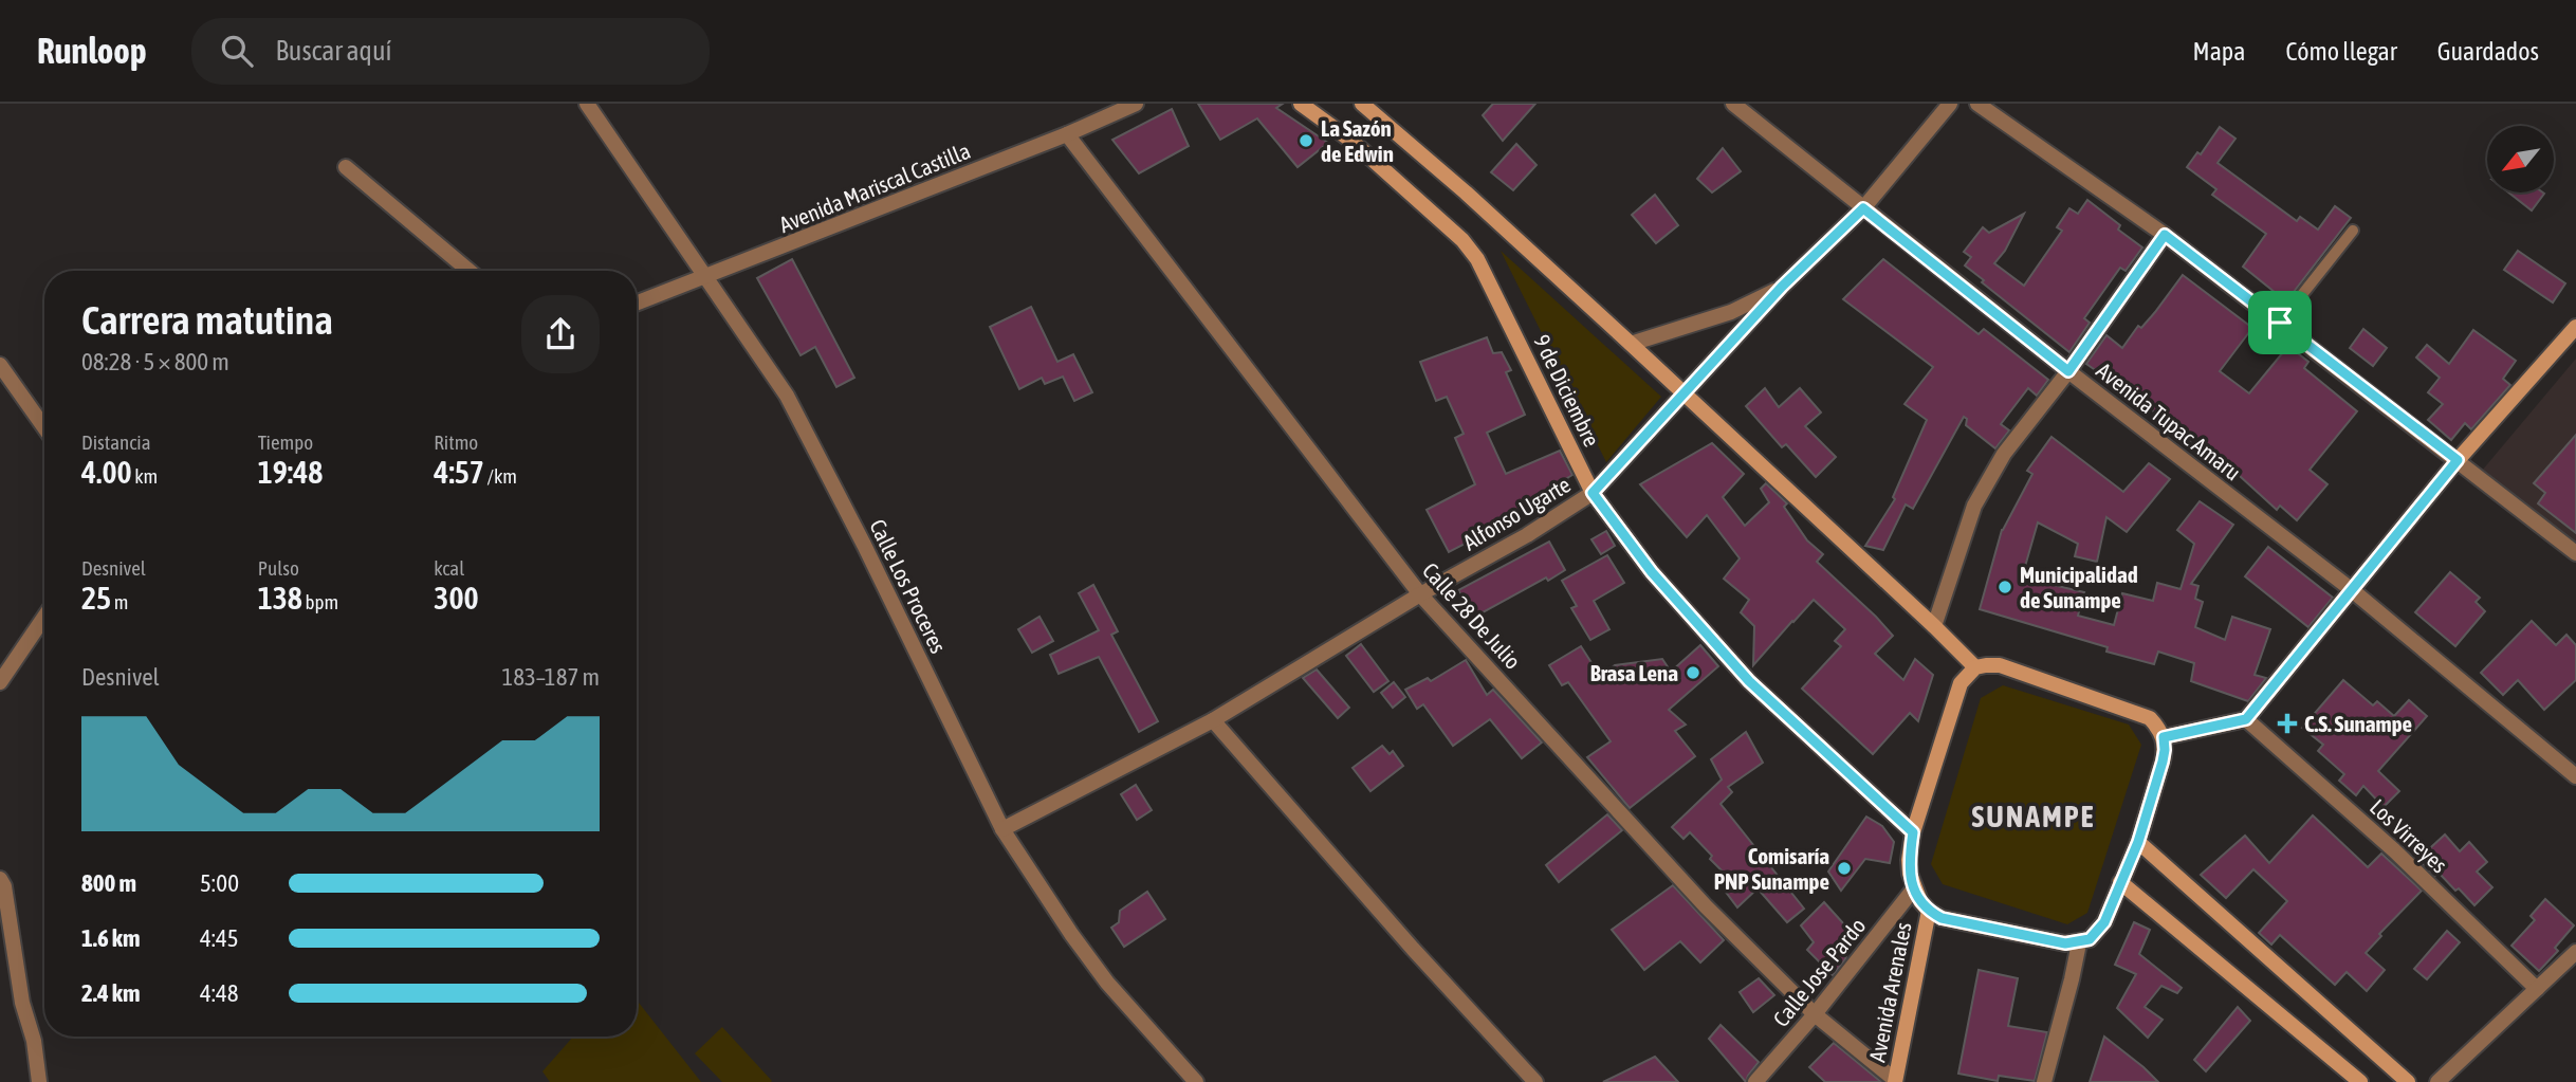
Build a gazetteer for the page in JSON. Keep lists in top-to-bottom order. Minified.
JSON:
{"streets":{"main road":["9 de Diciembre","Avenida Arenales"],"street":["Avenida Mariscal Castilla","Avenida Tupac Amaru","Alfonso Ugarte","Calle Los Proceres","Calle 28 De Julio","Los Virreyes","Calle Jose Pardo"]},"crossings":[["Avenida Mariscal Castilla","Calle Los Proceres"],["Avenida Mariscal Castilla","Calle 28 De Julio"],["9 de Diciembre","Alfonso Ugarte"],["Avenida Tupac Amaru","Alfonso Ugarte"],["Alfonso Ugarte","Calle Los Proceres"],["Alfonso Ugarte","Calle 28 De Julio"],["Calle 28 De Julio","Calle Jose Pardo"],["Calle 28 De Julio","Avenida Arenales"]],"districts":["SUNAMPE"],"places":{"other":["La Sazón de Edwin","Municipalidad de Sunampe","Brasa Lena","Comisaría PNP Sunampe"],"health":["C.S. Sunampe"]},"north":"bottom left","page":{"header":"Runloop","search":"Buscar aquí","nav":["Mapa","Cómo llegar","Guardados"],"heading":["Carrera matutina","08:28 · 5 × 800 m"],"stats":[["Distancia","4.00 km"],["Tiempo","19:48"],["Ritmo","4:57 /km"],["Desnivel","25 m"],["Pulso","138 bpm"],["kcal","300"]],"chart":["Desnivel","183–187 m"],"list":[{"name":"800 m","note":"5:00"},{"name":"1.6 km","note":"4:45"},{"name":"2.4 km","note":"4:48"}]}}
